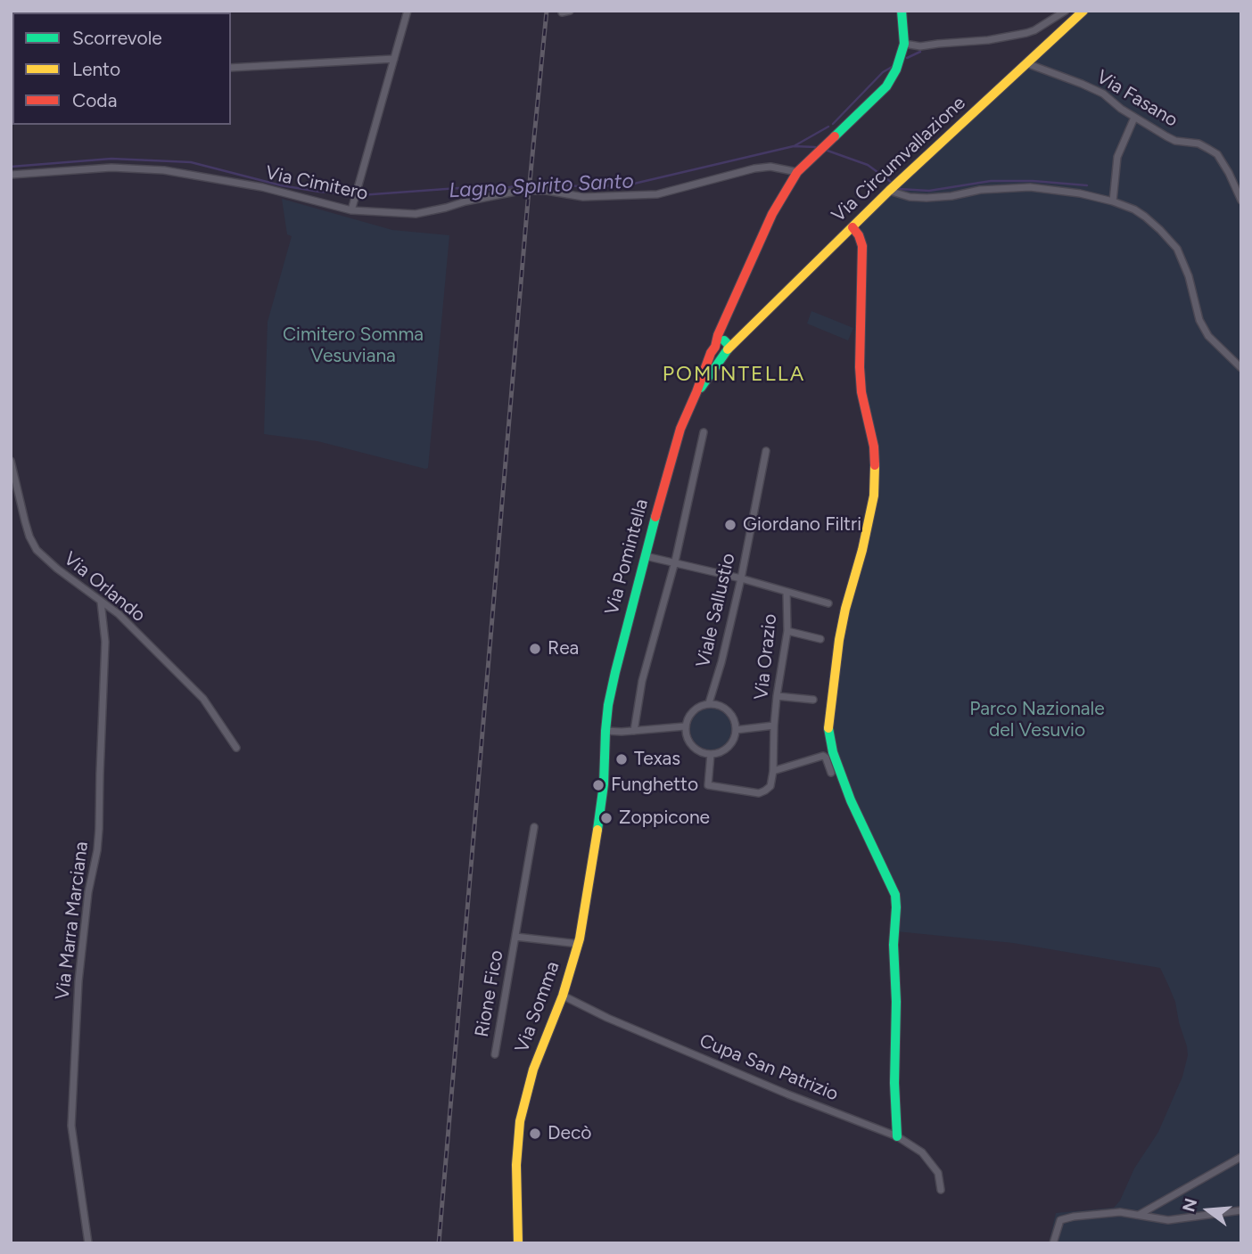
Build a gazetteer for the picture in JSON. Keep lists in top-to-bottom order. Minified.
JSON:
{"streets":{"main road":["Via Circumvallazione","Via Pomintella","Via Somma"],"street":["Via Fasano","Via Cimitero","Via Orlando","Viale Sallustio","Via Orazio","Via Marra Marciana","Rione Fico","Cupa San Patrizio"]},"crossings":[["Via Fasano","Via Circumvallazione"],["Via Circumvallazione","Via Pomintella"],["Via Cimitero","Via Pomintella"],["Via Pomintella","Via Somma"],["Via Orlando","Via Marra Marciana"],["Viale Sallustio","Via Orazio"],["Rione Fico","Via Somma"],["Via Somma","Cupa San Patrizio"]],"districts":["POMINTELLA"],"water":["Lagno Spirito Santo"],"parks":["Cimitero Somma Vesuviana","Parco Nazionale del Vesuvio"],"places":["Giordano Filtri","Rea","Texas","Funghetto","Zoppicone","Decò"],"legend":["Scorrevole","Lento","Coda"],"north":"left"}
